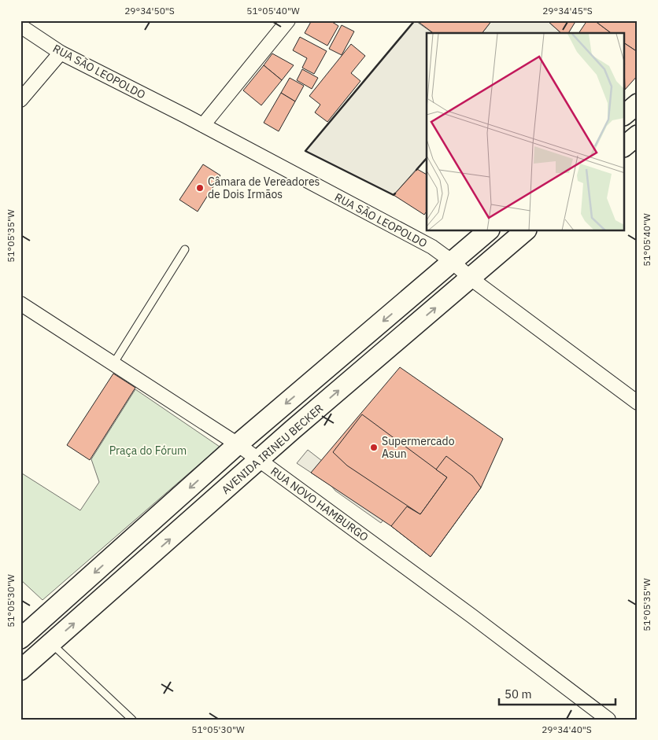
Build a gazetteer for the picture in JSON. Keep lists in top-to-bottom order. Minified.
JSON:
{"streets":{"main road":["AVENIDA IRINEU BECKER"],"street":["RUA SÃO LEOPOLDO","RUA NOVO HAMBURGO"]},"crossings":[["RUA SÃO LEOPOLDO","AVENIDA IRINEU BECKER"],["AVENIDA IRINEU BECKER","RUA NOVO HAMBURGO"]],"parks":["Praça do Fórum"],"places":["Câmara de Vereadores de Dois Irmãos","Supermercado Asun"],"scale_bar":"50 m","coordinates":["29°34'50\"S","51°05'40\"W","29°34'45\"S","51°05'35\"W","51°05'30\"W","29°34'40\"S"]}
